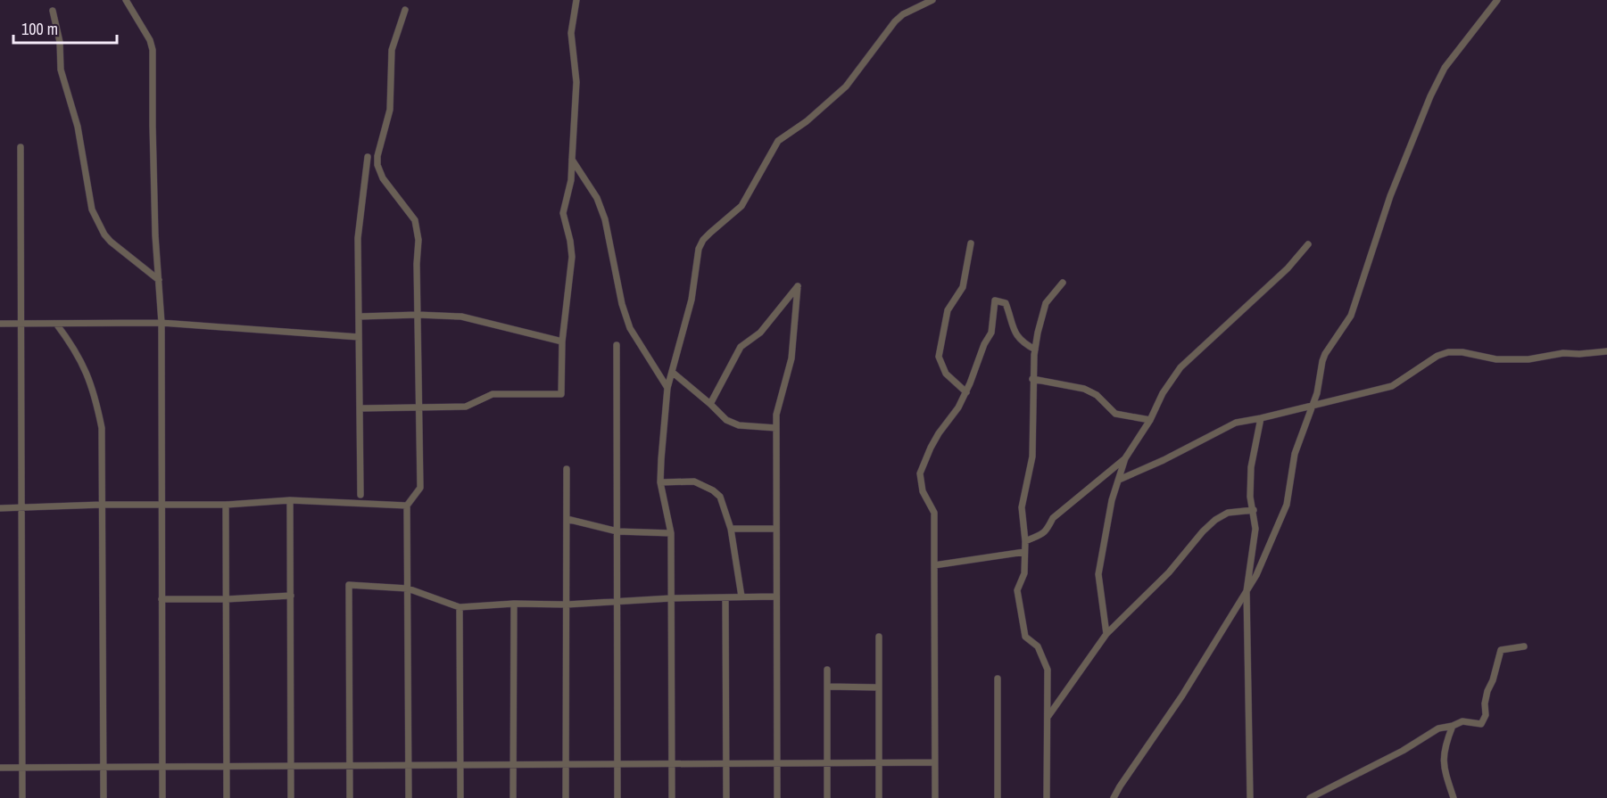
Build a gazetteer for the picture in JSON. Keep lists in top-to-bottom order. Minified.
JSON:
{"scale_bar":"100 m"}
